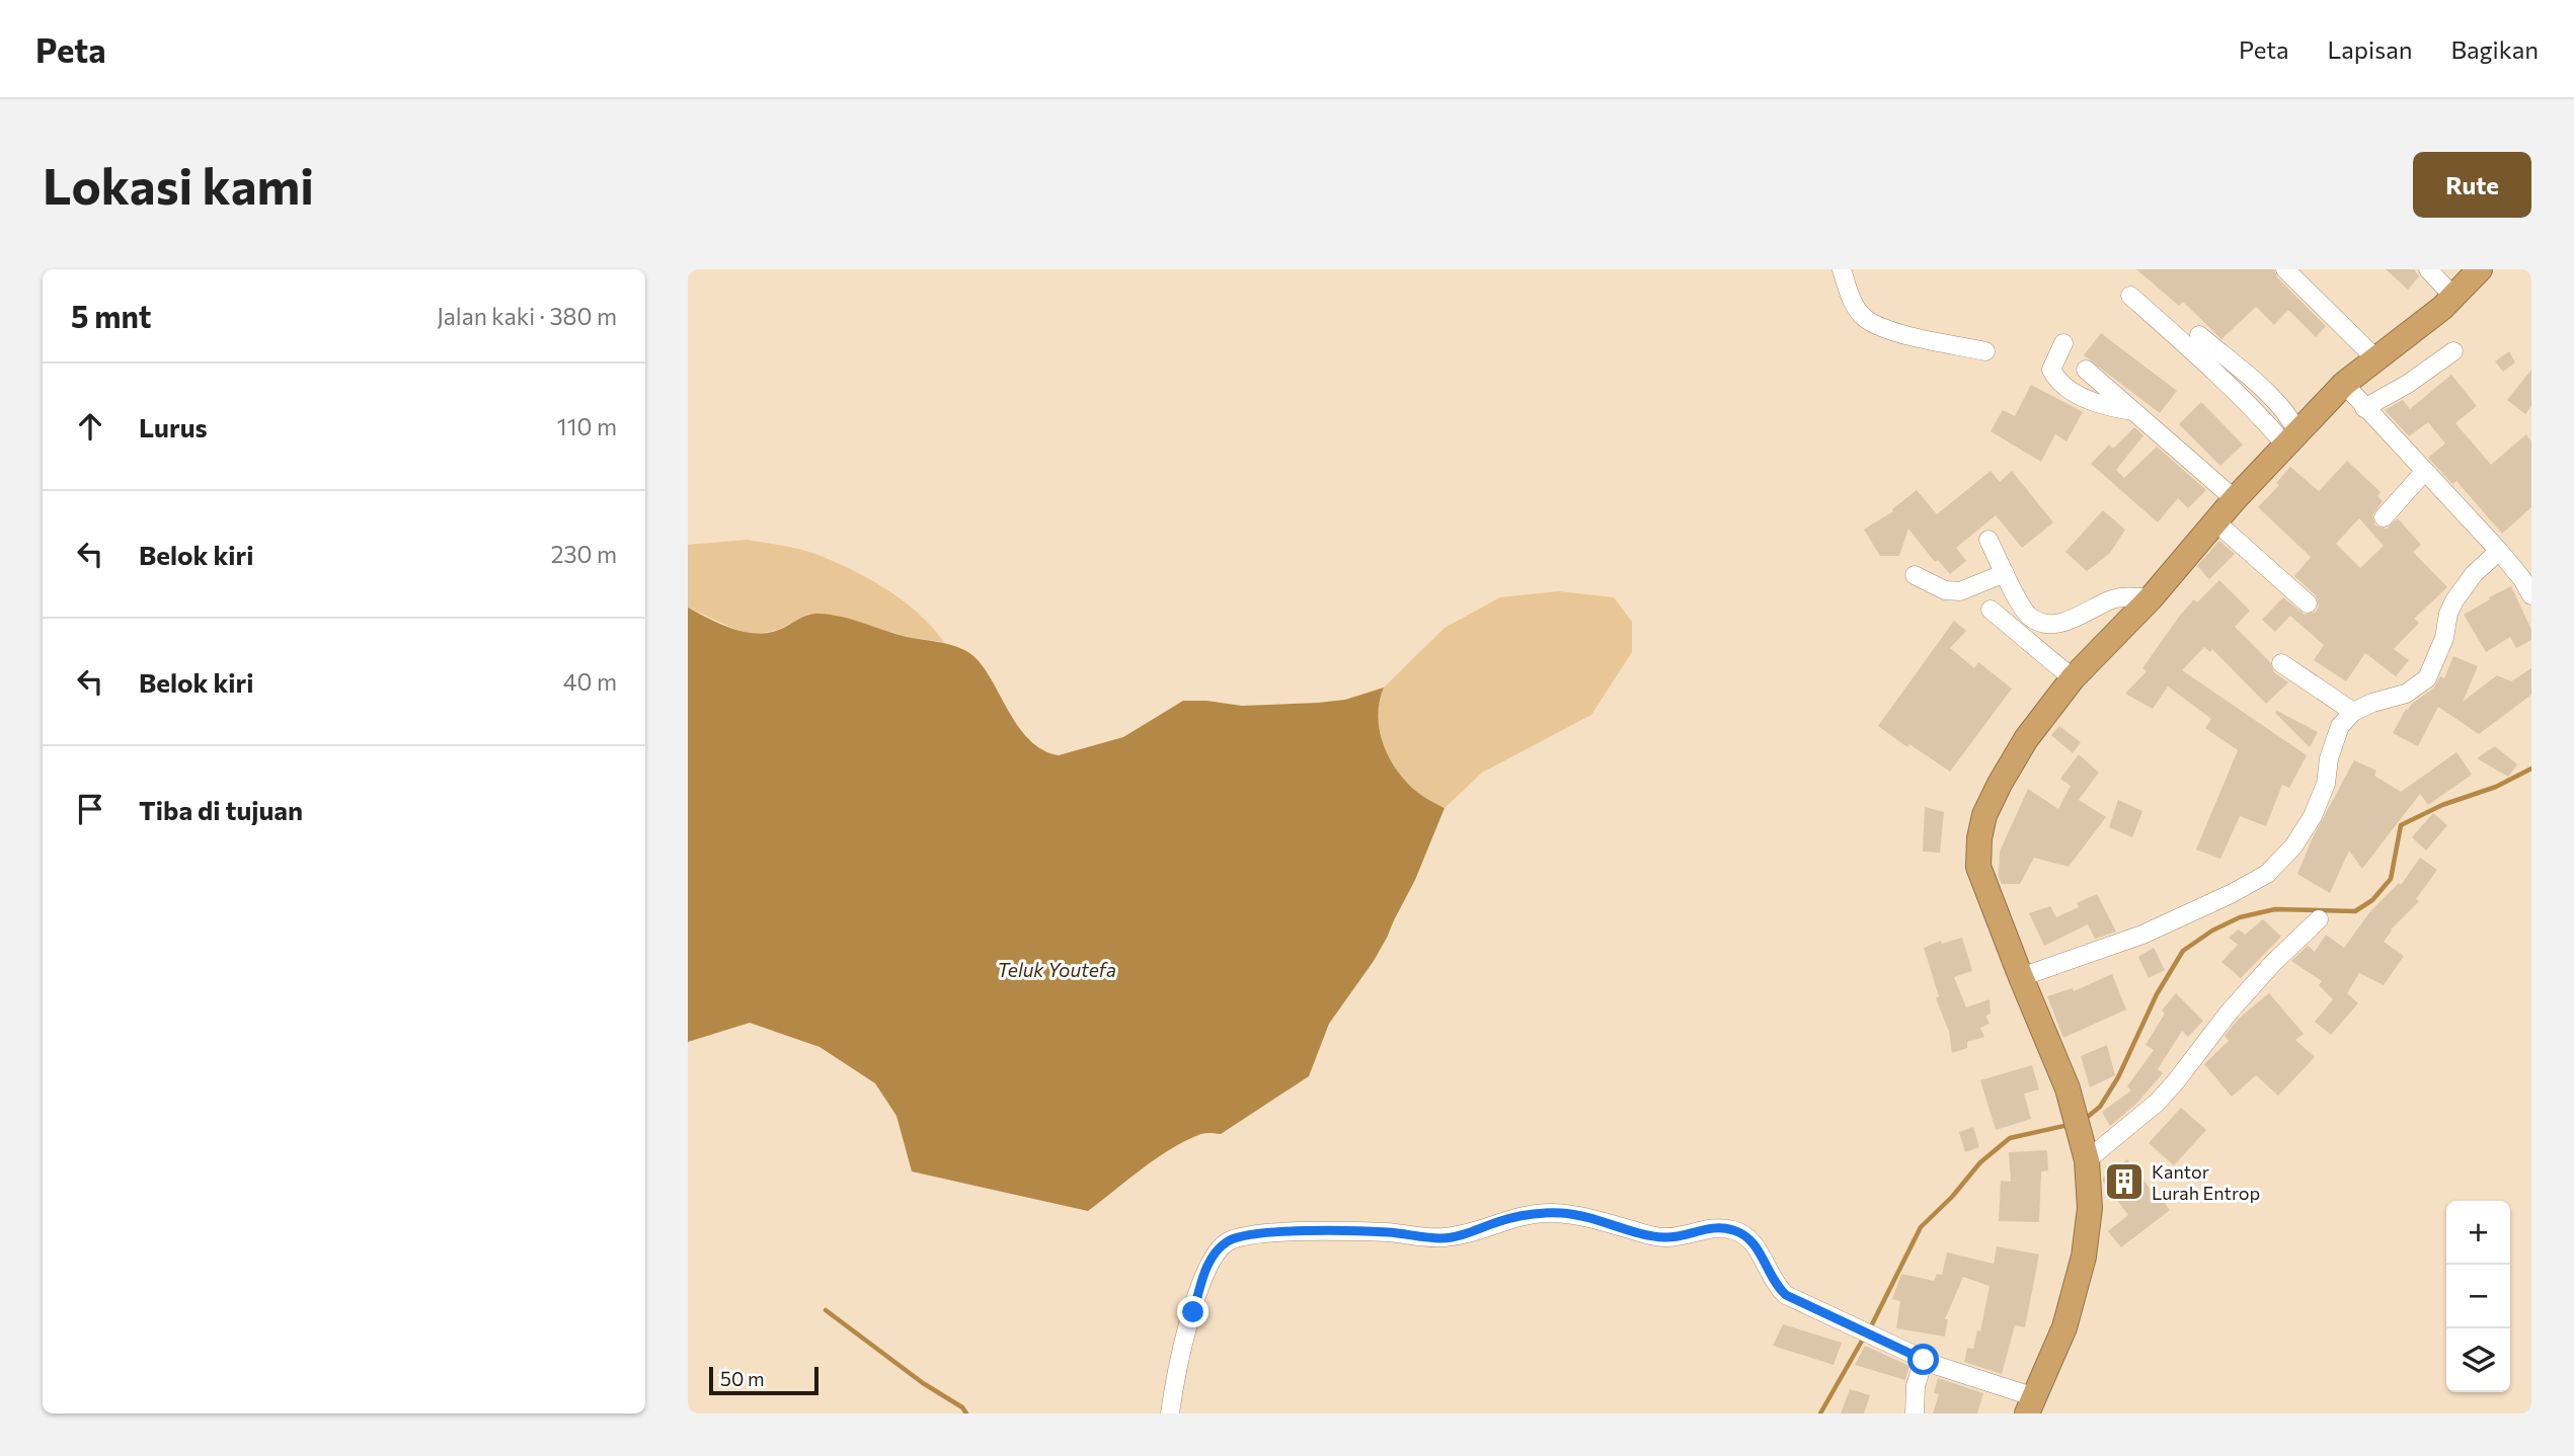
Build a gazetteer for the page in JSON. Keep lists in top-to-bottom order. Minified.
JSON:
{"water":["Teluk Youtefa"],"places":{"building":["Kantor Lurah Entrop"]},"scale_bar":"50 m","page":{"header":"Peta","nav":["Peta","Lapisan","Bagikan"],"buttons":"Rute","title":"Lokasi kami","heading":["5 mnt","Jalan kaki · 380 m"],"list":[["Lurus","110 m"],["Belok kiri","230 m"],["Belok kiri","40 m"],"Tiba di tujuan"],"map_buttons":["+","−"],"scale":"50 m"}}
